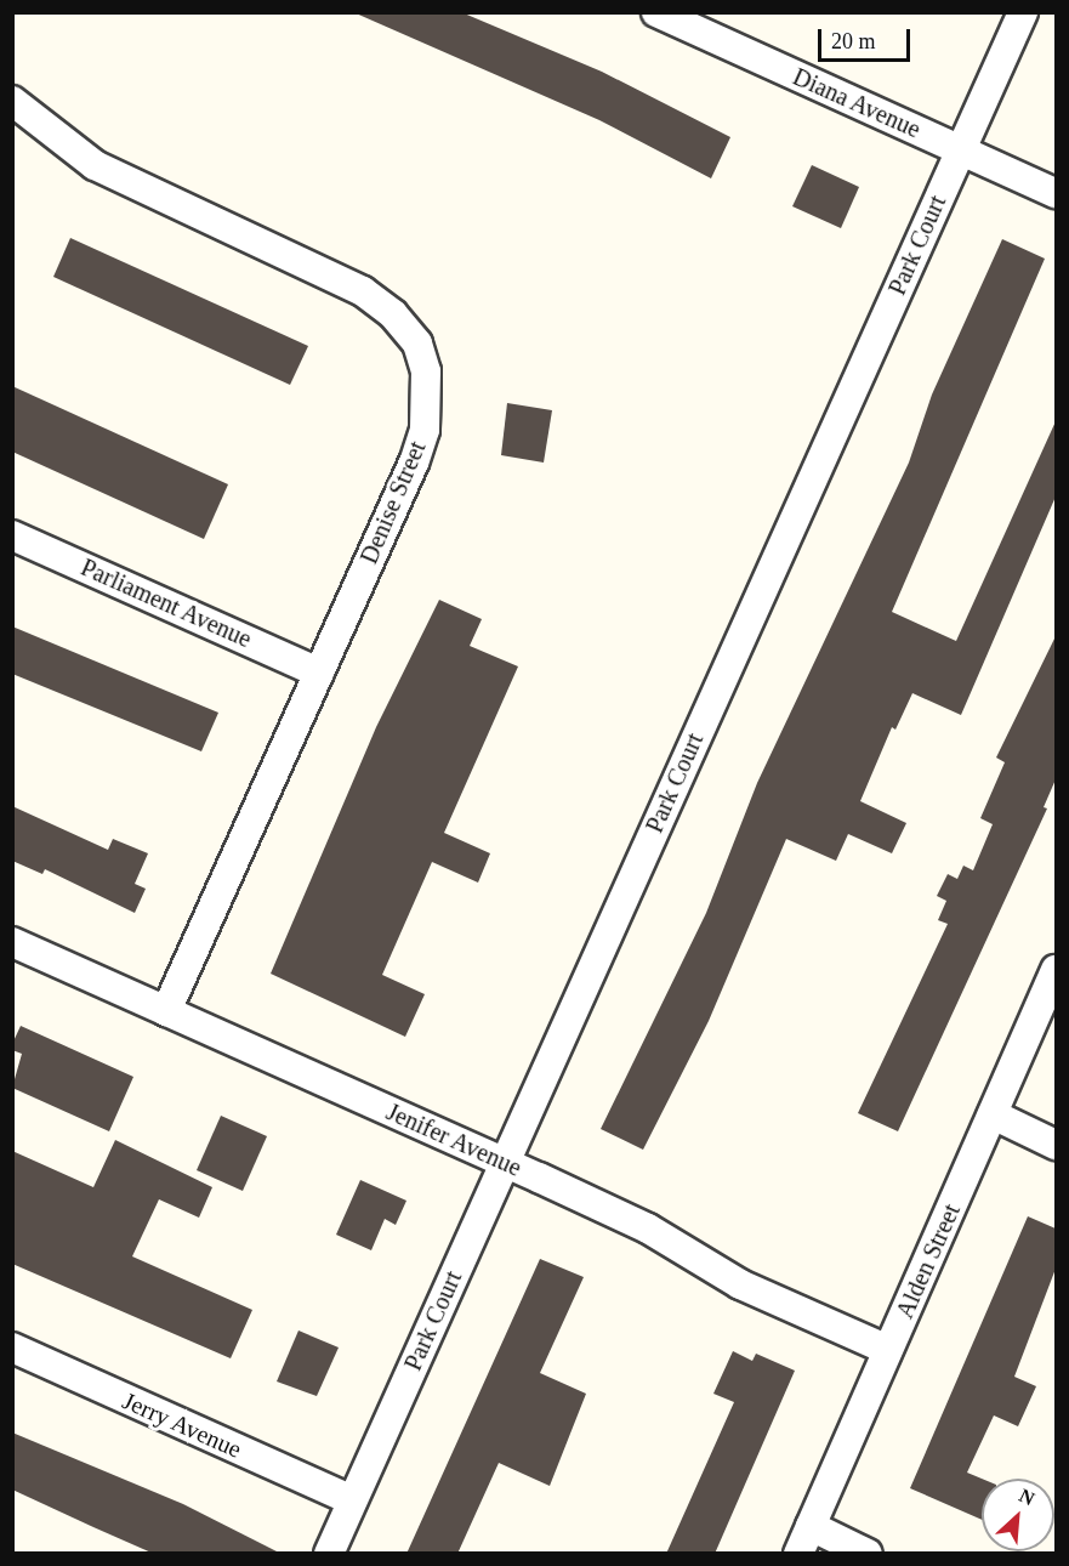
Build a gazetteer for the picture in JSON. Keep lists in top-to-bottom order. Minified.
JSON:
{"streets":{"street":["Diana Avenue","Park Court","Denise Street","Parliament Avenue","Jenifer Avenue","Alden Street","Jerry Avenue"]},"crossings":[["Diana Avenue","Park Court"],["Park Court","Jenifer Avenue"],["Park Court","Jerry Avenue"],["Denise Street","Parliament Avenue"],["Denise Street","Jenifer Avenue"],["Jenifer Avenue","Alden Street"]],"scale_bar":"20 m","north":"top right"}
